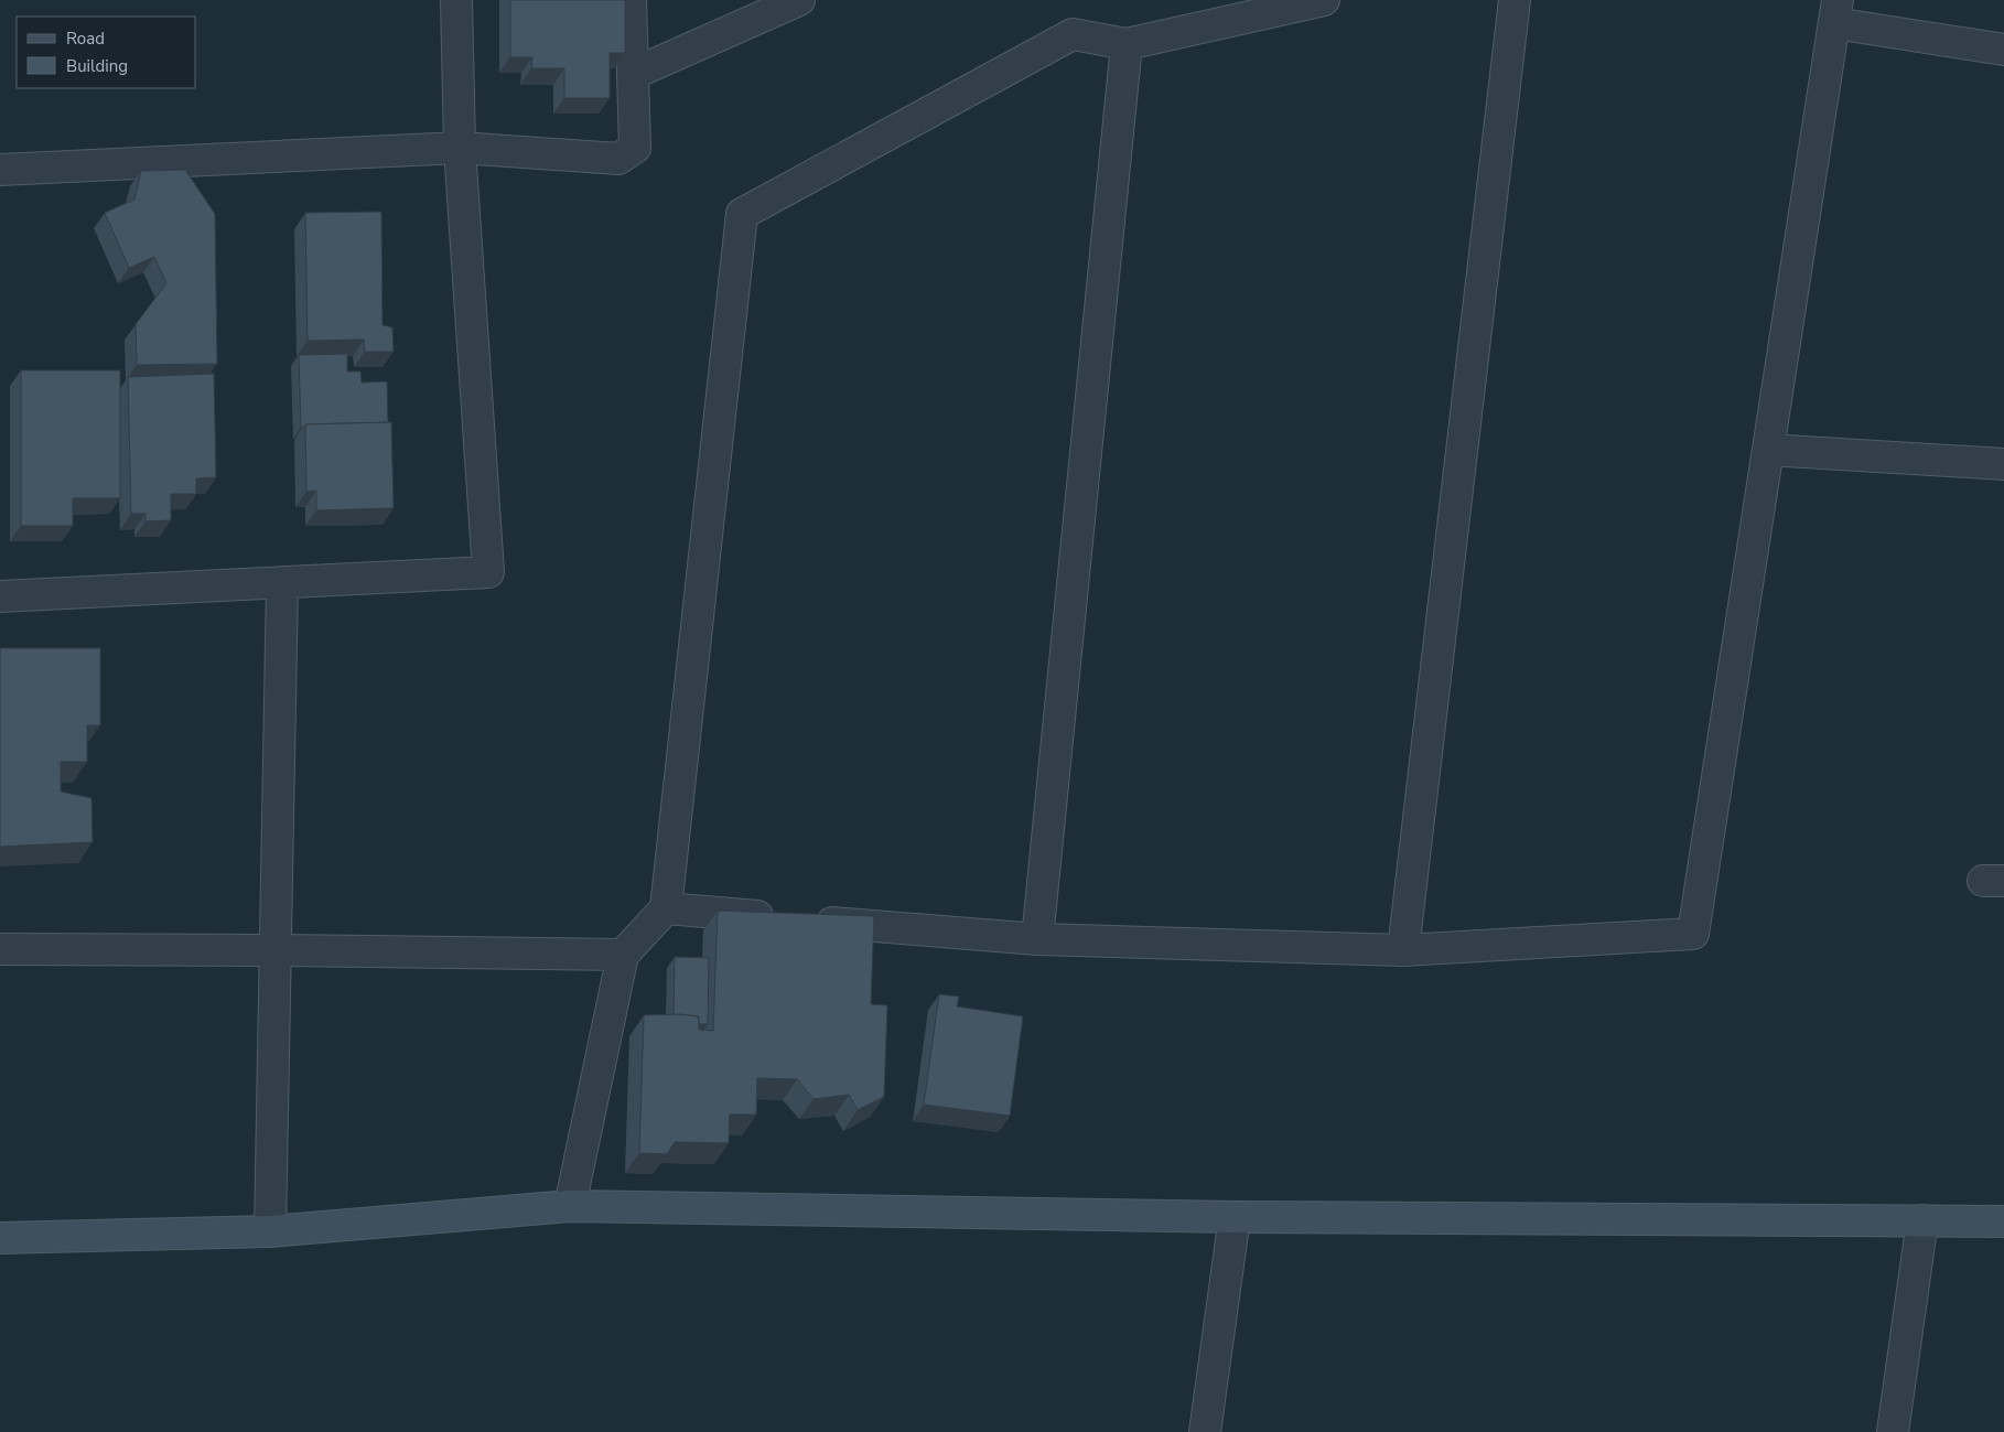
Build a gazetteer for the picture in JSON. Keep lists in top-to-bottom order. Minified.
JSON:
{"legend":["Road","Building"]}
